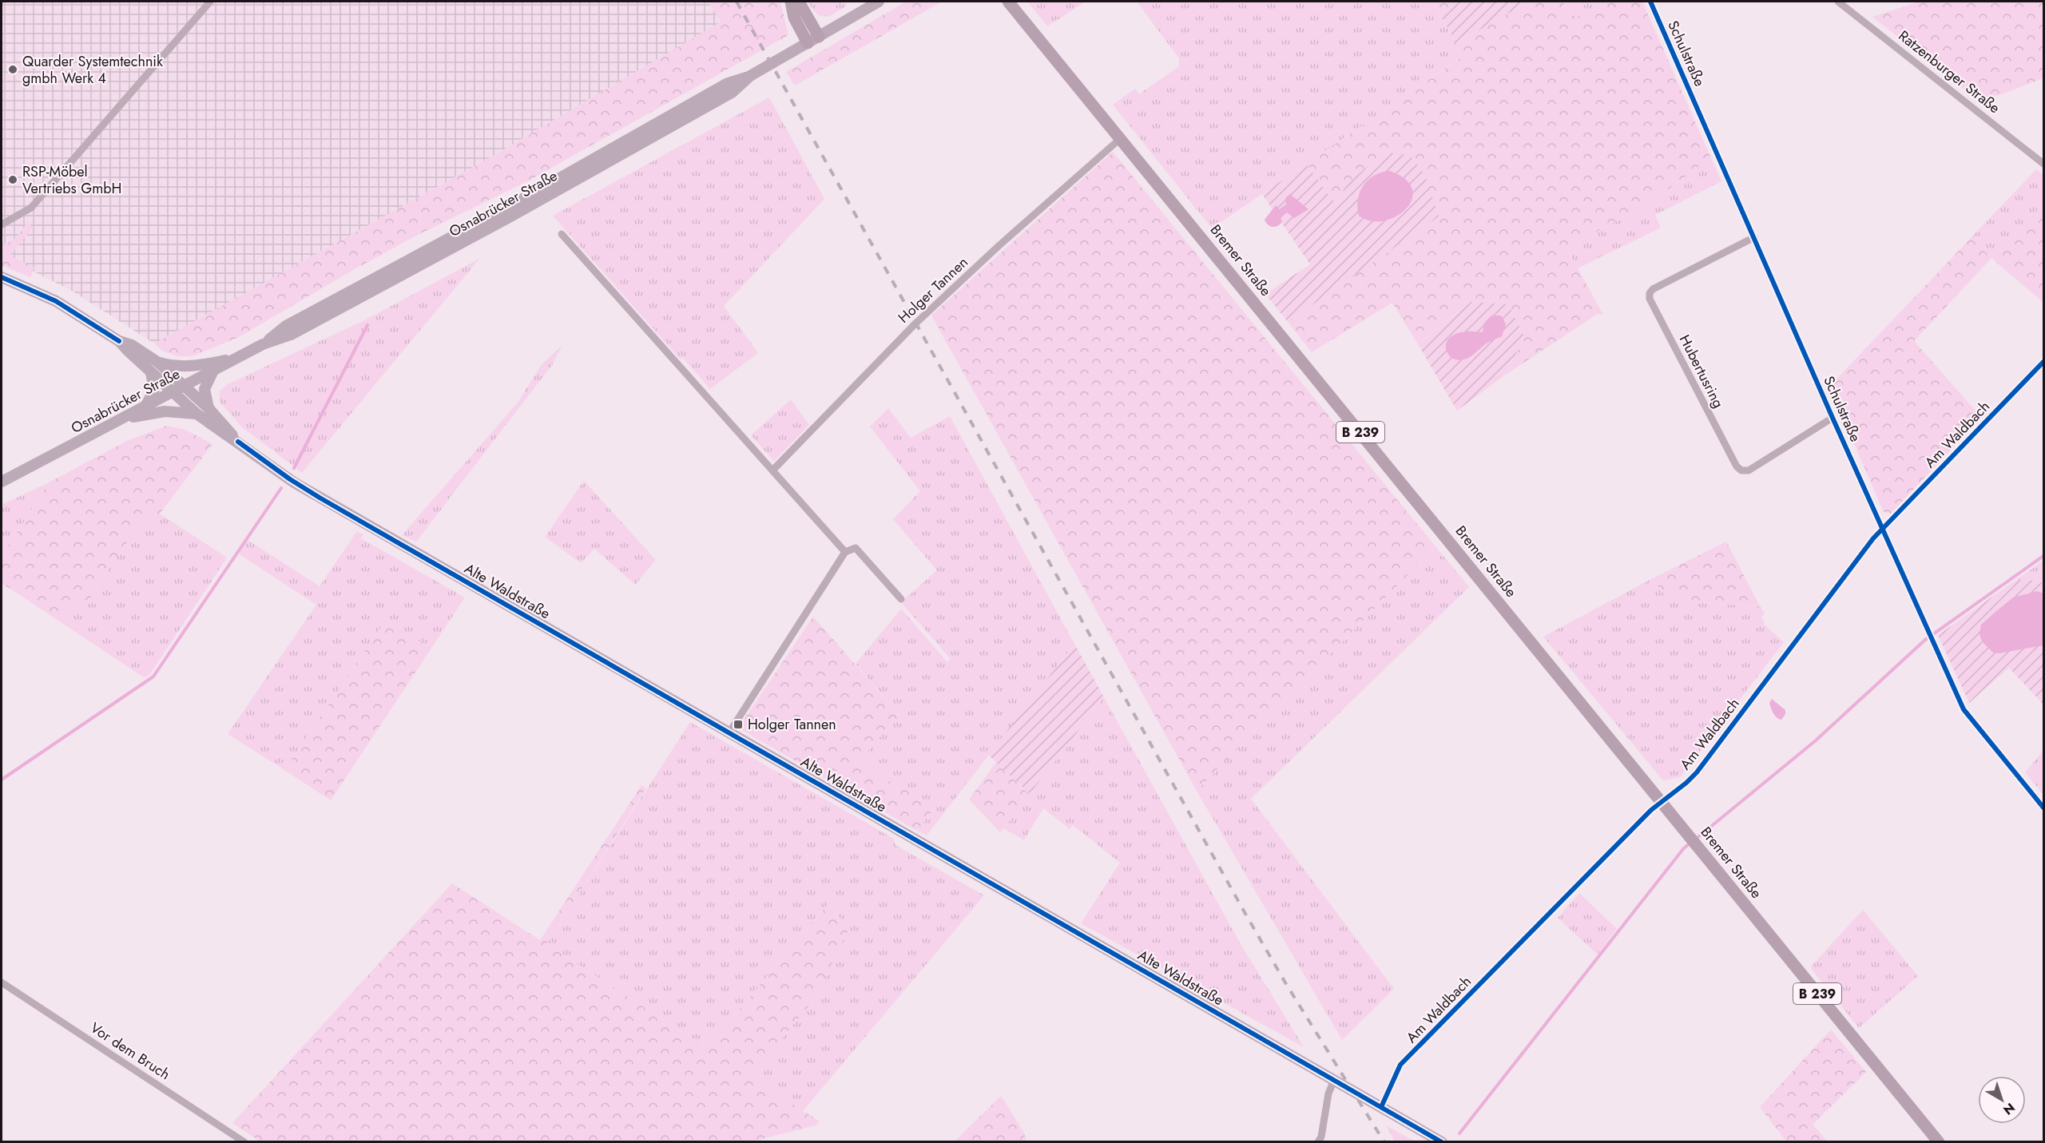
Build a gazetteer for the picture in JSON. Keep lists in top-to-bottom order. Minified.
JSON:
{"streets":{"main road":["Bremer Straße","B 239"],"street":["Schulstraße","Ratzenburger Straße","Osnabrücker Straße","Holger Tannen","Hubertusring","Am Waldbach","Alte Waldstraße","Vor dem Bruch"]},"crossings":[["Schulstraße","Hubertusring"],["Schulstraße","Am Waldbach"],["Osnabrücker Straße","Alte Waldstraße"],["Bremer Straße","Holger Tannen"],["Bremer Straße","Am Waldbach"],["Am Waldbach","Alte Waldstraße"]],"places":{"other":["Quarder Systemtechnik gmbh Werk 4","RSP-Möbel Vertriebs GmbH"],"transit":["Holger Tannen"]},"north":"bottom right"}
